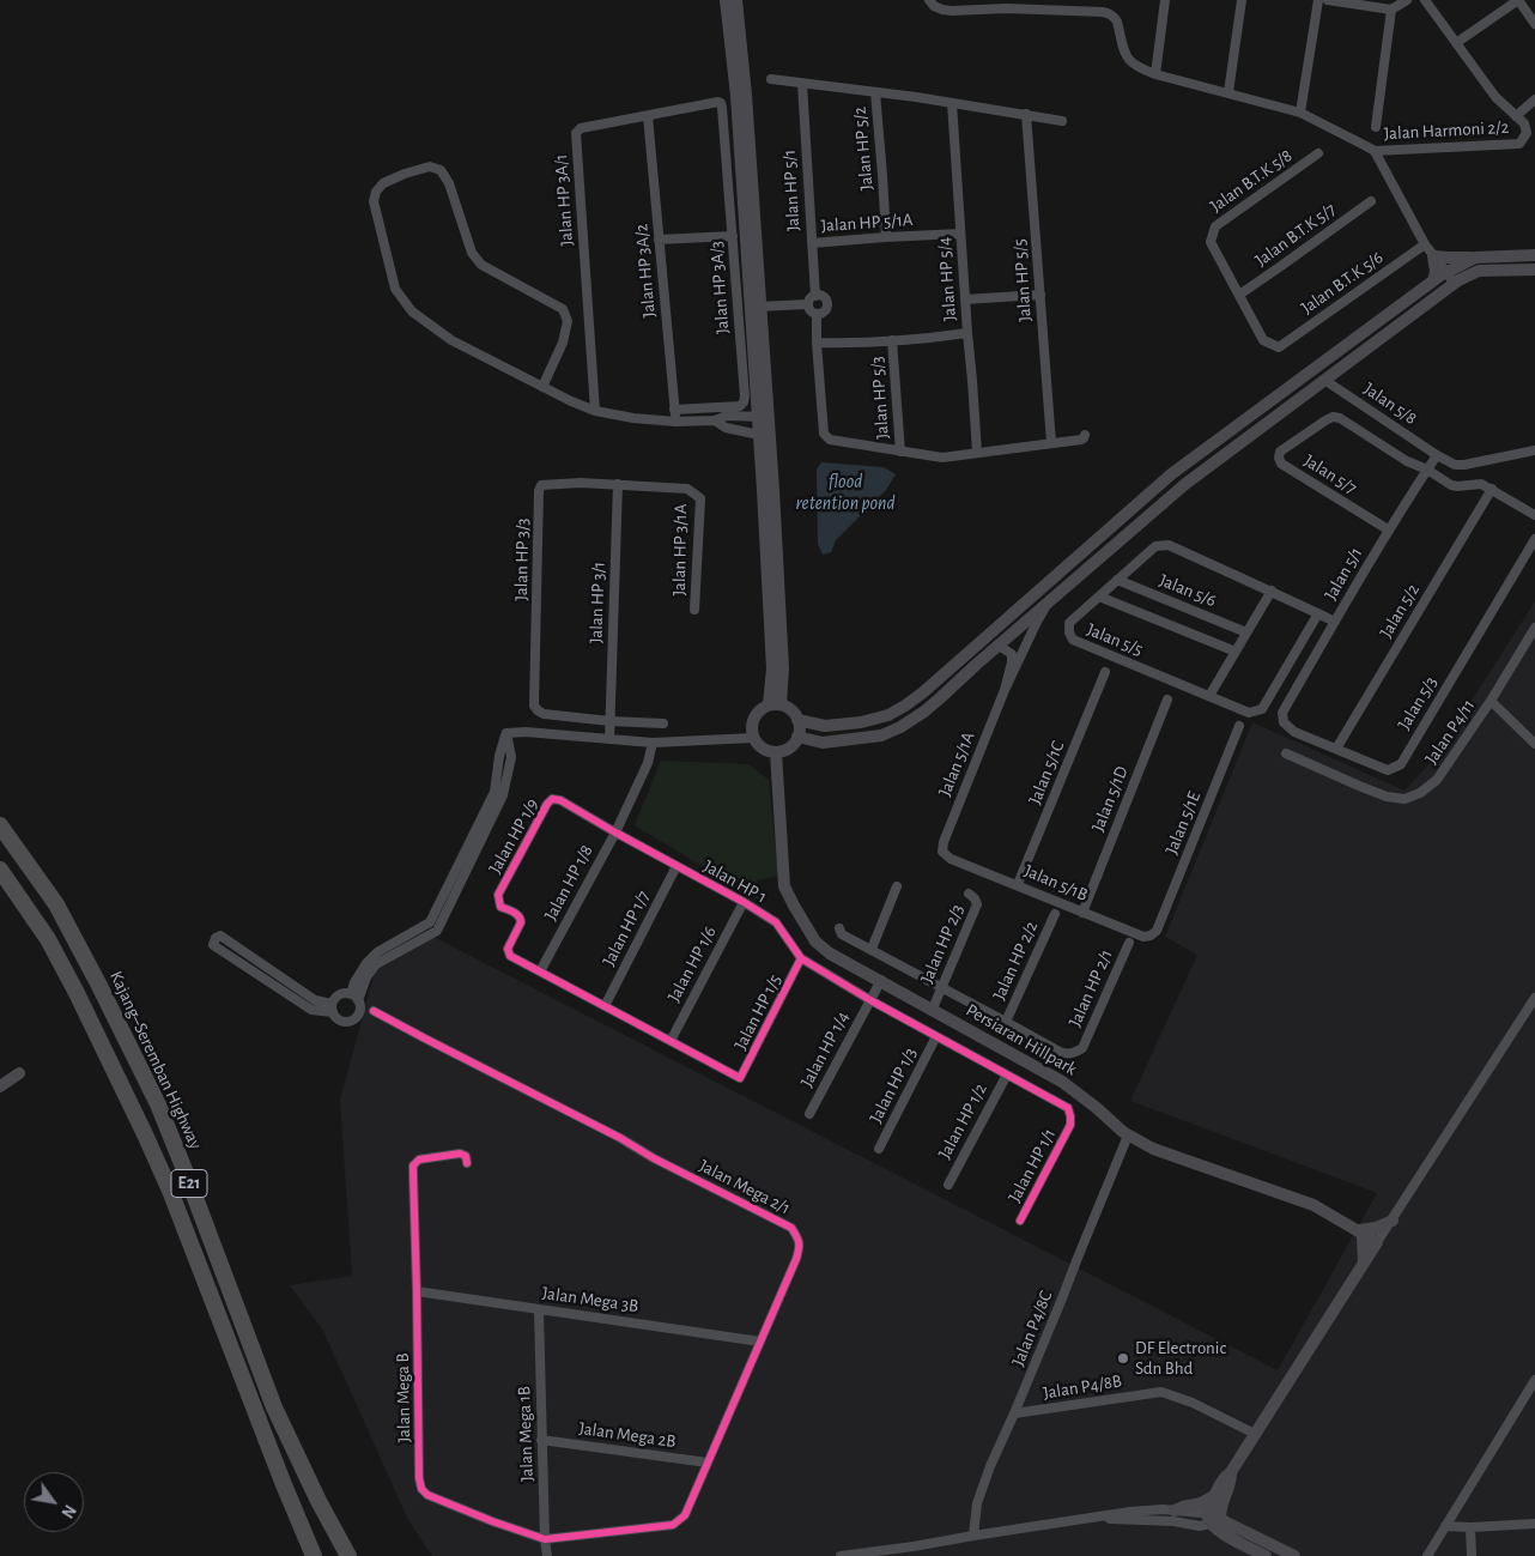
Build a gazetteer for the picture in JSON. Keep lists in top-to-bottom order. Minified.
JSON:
{"streets":{"highway":["Kajang–Seremban Highway","E21"],"street":["Jalan Harmoni 2/2","Jalan HP 5/2","Jalan B.T.K 5/8","Jalan HP 5/1","Jalan HP 3A/1","Jalan HP 5/1A","Jalan B.T.K 5/7","Jalan HP 3A/2","Jalan HP 5/4","Jalan HP 5/5","Jalan B.T.K 5/6","Jalan HP 3A/3","Jalan HP 5/3","Jalan 5/8","Jalan 5/7","Jalan HP 3/1A","Jalan HP 3/3","Jalan 5/1","Jalan 5/6","Jalan HP 3/1","Jalan 5/2","Jalan 5/5","Jalan 5/3","Jalan P4/11","Jalan 5/1A","Jalan 5/1C","Jalan 5/1D","Jalan 5/1E","Jalan HP 1/9","Jalan HP 1","Jalan HP 1/8","Jalan 5/1B","Jalan HP 1/7","Jalan HP 2/3","Jalan HP 2/2","Jalan HP 1/6","Jalan HP 2/1","Jalan HP 1/5","Persiaran Hillpark","Jalan HP 1/4","Jalan HP 1/3","Jalan HP 1/2","Jalan HP 1/1","Jalan Mega 2/1","Jalan Mega 3B","Jalan P4/8C","Jalan P4/8B","Jalan Mega B","Jalan Mega 1B","Jalan Mega 2B"]},"crossings":[["Jalan HP 5/2","Jalan HP 5/1A"],["Jalan B.T.K 5/8","Jalan B.T.K 5/7"],["Jalan B.T.K 5/8","Jalan B.T.K 5/6"],["Jalan HP 5/1","Jalan HP 5/1A"],["Jalan HP 3A/1","Jalan HP 3A/2"],["Jalan HP 3A/1","Jalan HP 3A/3"],["Jalan HP 5/1A","Jalan HP 5/4"],["Jalan B.T.K 5/7","Jalan B.T.K 5/6"],["Jalan HP 3A/2","Jalan HP 3A/3"],["Jalan 5/8","Jalan 5/1"],["Jalan 5/7","Jalan 5/1"],["Jalan HP 3/1A","Jalan HP 3/3"],["Jalan HP 3/1A","Jalan HP 3/1"],["Jalan HP 3/3","Jalan HP 3/1"],["Jalan 5/1","Jalan 5/5"],["Jalan 5/1","Jalan 5/3"],["Jalan 5/6","Jalan 5/5"],["Jalan 5/2","Jalan 5/3"],["Jalan 5/1A","Jalan 5/1B"],["Jalan 5/1C","Jalan 5/1B"],["Jalan 5/1D","Jalan 5/1B"],["Jalan 5/1E","Jalan 5/1B"],["Jalan HP 1/9","Jalan HP 1"],["Jalan HP 1/9","Jalan HP 1/8"],["Jalan HP 1","Jalan HP 1/8"],["Jalan HP 1","Jalan HP 1/7"],["Jalan HP 1","Jalan HP 1/6"],["Jalan HP 1","Jalan HP 1/5"],["Jalan HP 1","Jalan HP 1/4"],["Jalan HP 1","Jalan HP 1/3"],["Jalan HP 1","Jalan HP 1/2"],["Jalan HP 1","Jalan HP 1/1"],["Jalan HP 2/3","Persiaran Hillpark"],["Jalan HP 2/2","Jalan HP 2/1"],["Jalan HP 1/6","Jalan HP 1/5"],["Persiaran Hillpark","Jalan P4/8C"],["Jalan Mega 2/1","Jalan Mega 3B"],["Jalan Mega 2/1","Jalan Mega B"],["Jalan Mega 2/1","Jalan Mega 1B"],["Jalan Mega 2/1","Jalan Mega 2B"],["Jalan Mega 3B","Jalan Mega B"],["Jalan Mega 3B","Jalan Mega 1B"],["Jalan P4/8C","Jalan P4/8B"],["Jalan Mega B","Jalan Mega 1B"],["Jalan Mega 1B","Jalan Mega 2B"]],"water":["flood retention pond"],"places":["DF Electronic Sdn Bhd"],"north":"bottom right"}
